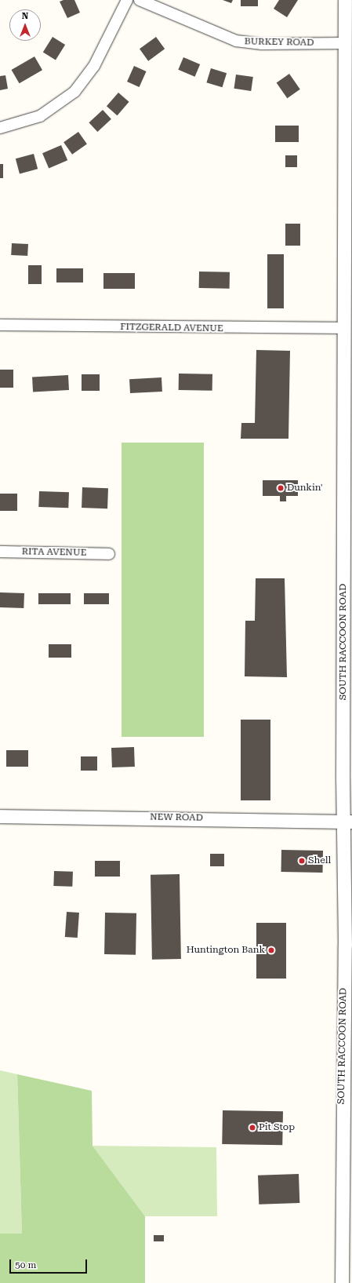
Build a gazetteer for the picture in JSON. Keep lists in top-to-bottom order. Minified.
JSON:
{"streets":{"street":["BURKEY ROAD","FITZGERALD AVENUE","RITA AVENUE","SOUTH RACCOON ROAD","NEW ROAD"]},"crossings":[["BURKEY ROAD","SOUTH RACCOON ROAD"],["FITZGERALD AVENUE","SOUTH RACCOON ROAD"],["SOUTH RACCOON ROAD","NEW ROAD"]],"places":["Dunkin'","Shell","Huntington Bank","Pit Stop"],"scale_bar":"50 m","north":"top"}
